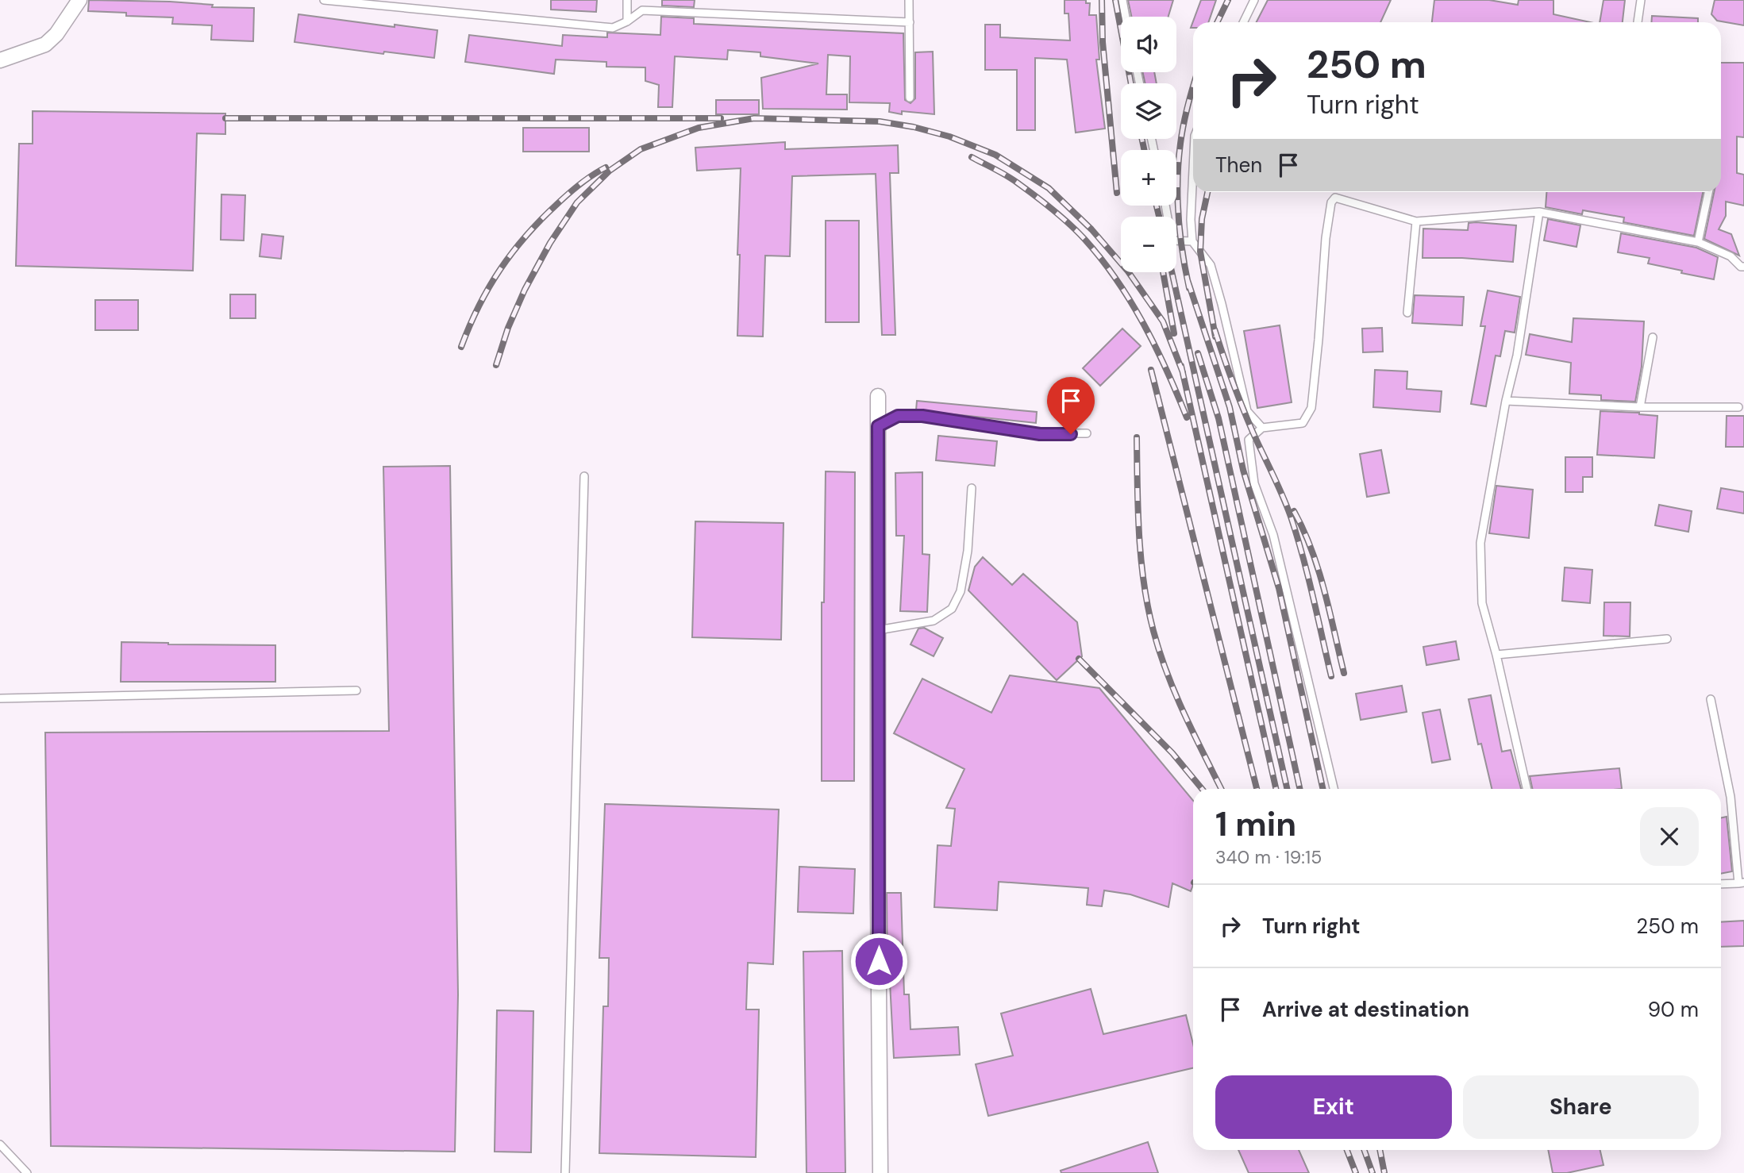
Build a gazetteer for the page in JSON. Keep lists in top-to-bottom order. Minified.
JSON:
{"page":{"map_buttons":["+","−"],"turn":["250 m","Turn right"],"then":"Then","heading":["1 min","340 m · 19:15"],"list":[{"name":"Turn right","value":"250 m"},{"name":"Arrive at destination","value":"90 m"}],"buttons":["Exit","Share"]}}
